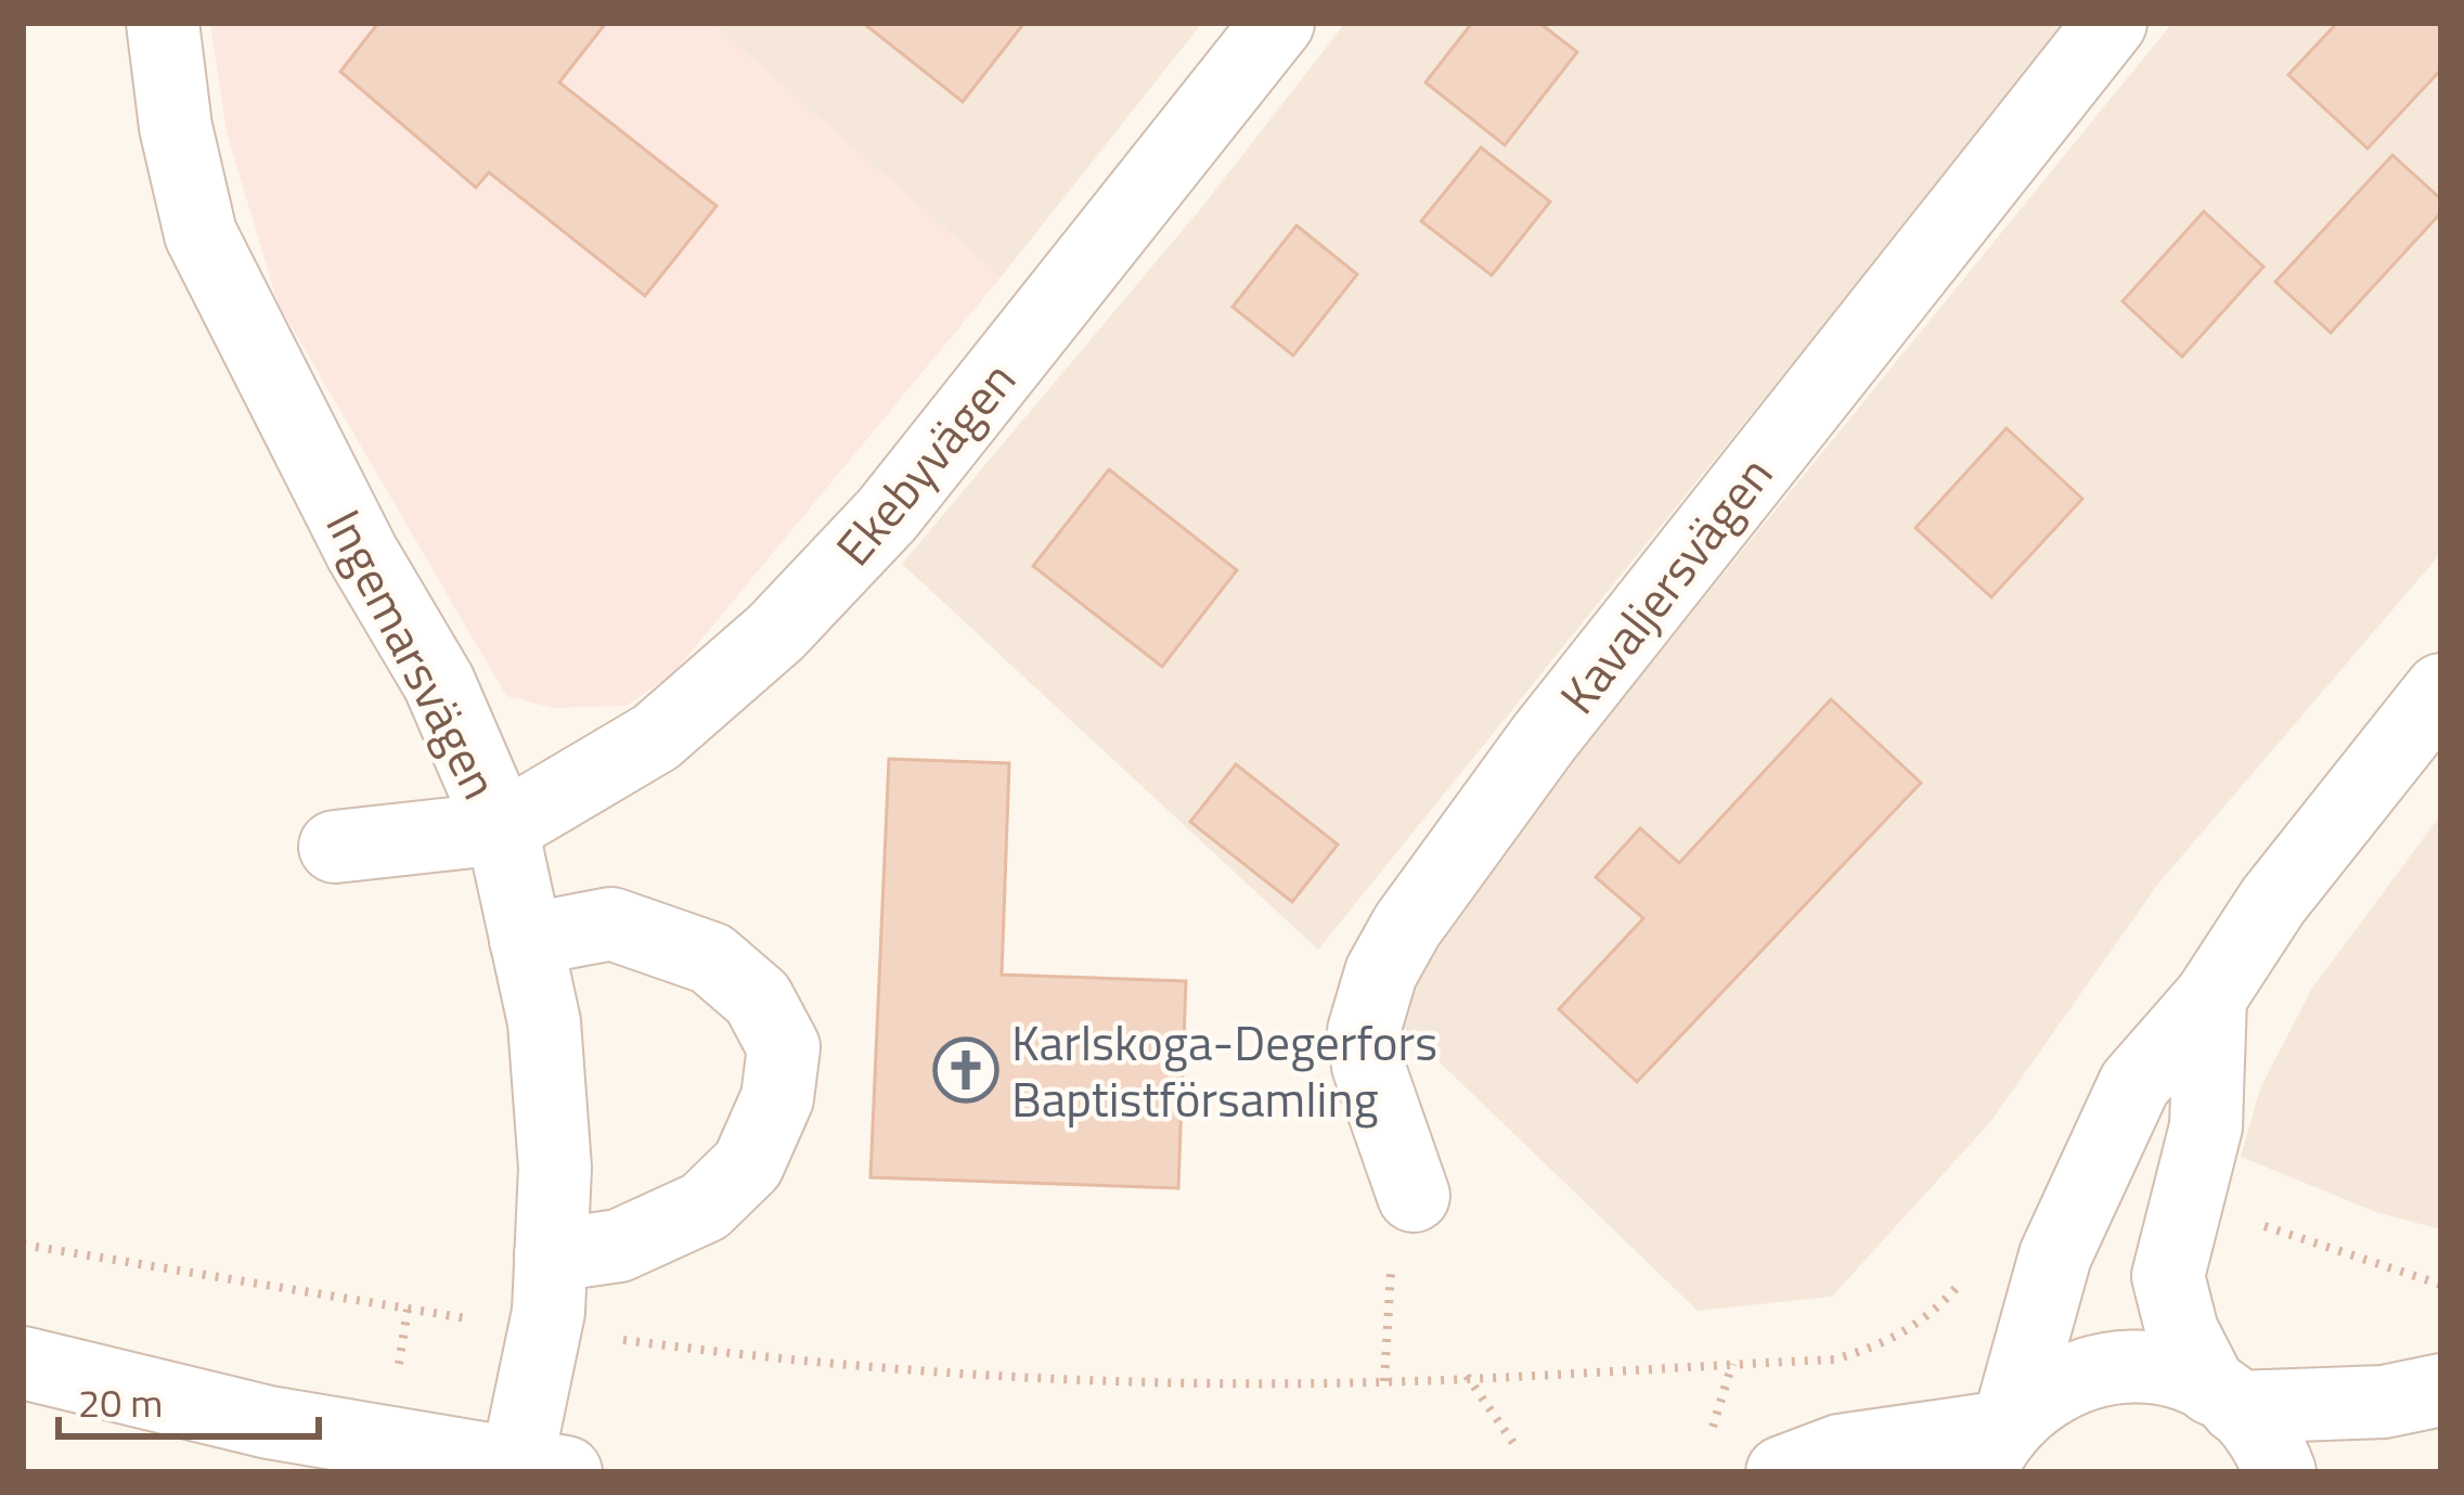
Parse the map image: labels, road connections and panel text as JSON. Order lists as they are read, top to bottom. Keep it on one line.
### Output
{"streets":{"street":["Ekebyvägen","Kavaljersvägen","Ingemarsvägen"]},"crossings":[["Ekebyvägen","Ingemarsvägen"]],"places":{"church":["Karlskoga-Degerfors Baptistförsamling"]},"scale_bar":"20 m"}
